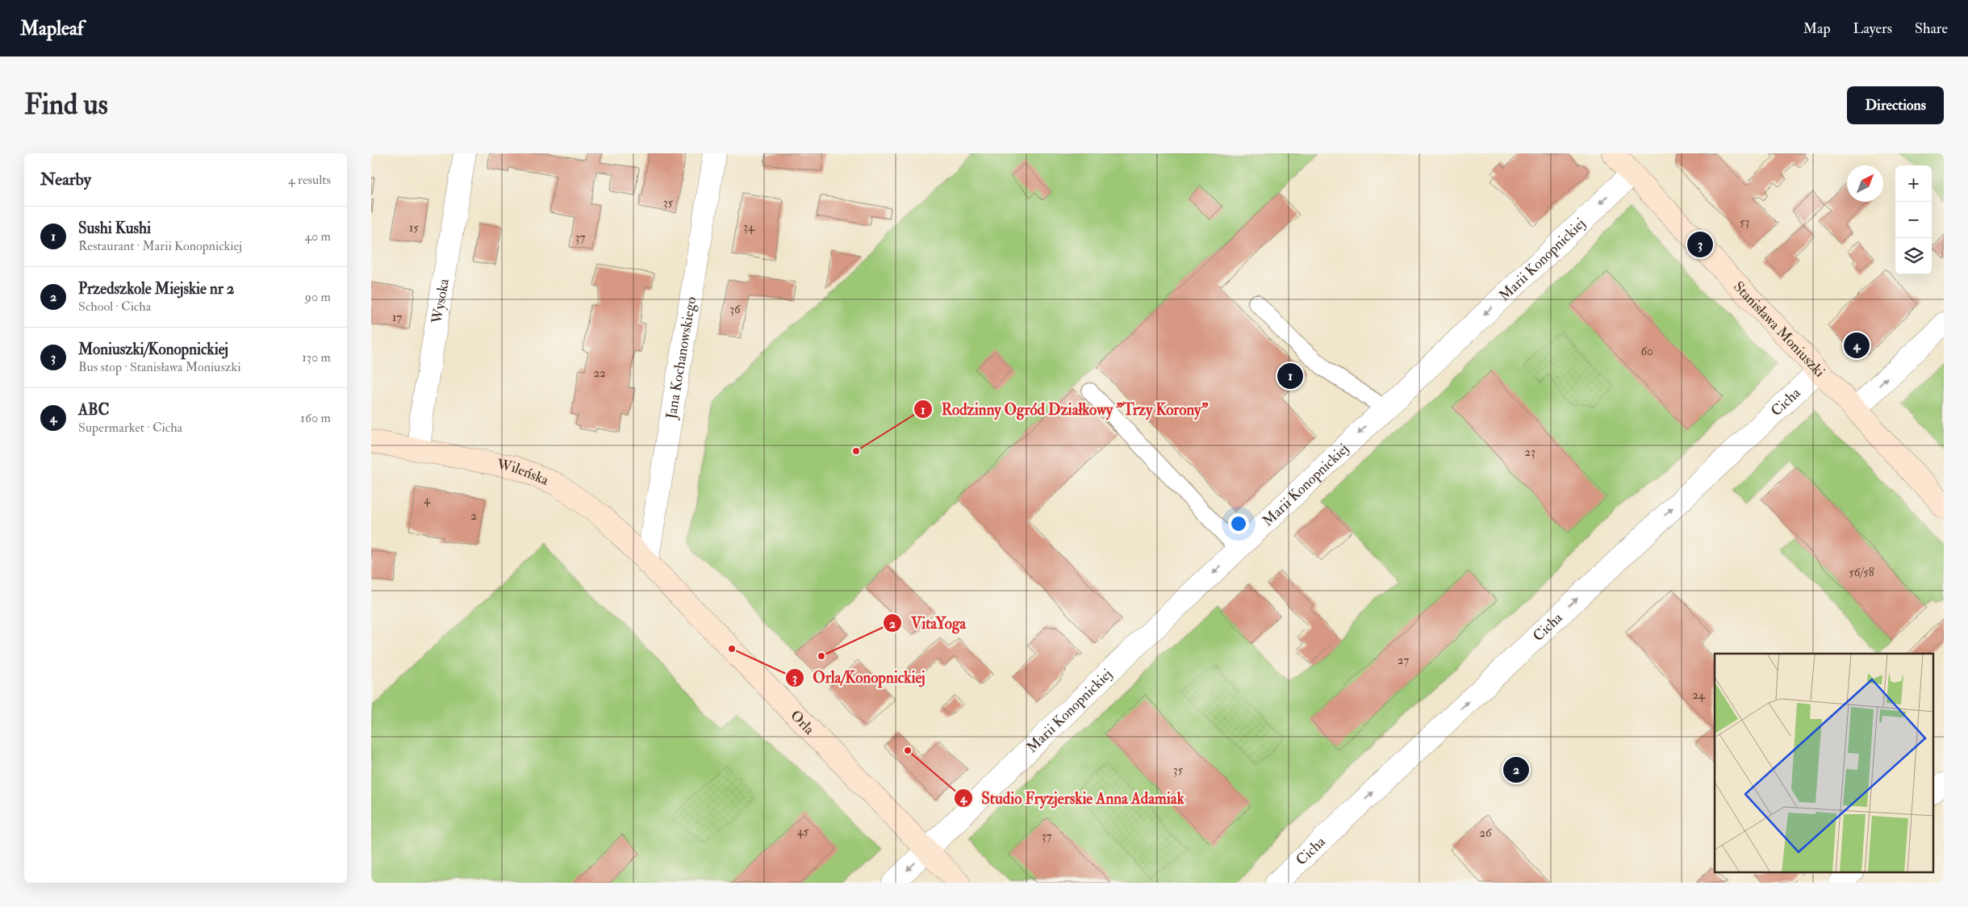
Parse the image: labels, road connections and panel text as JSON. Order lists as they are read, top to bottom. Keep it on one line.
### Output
{"streets":{"street":["Marii Konopnickiej","Wysoka","Stanisława Moniuszki","Jana Kochanowskiego","Cicha","Wileńska","Orla"]},"crossings":[["Marii Konopnickiej","Stanisława Moniuszki"],["Marii Konopnickiej","Orla"],["Wysoka","Wileńska"],["Stanisława Moniuszki","Cicha"],["Jana Kochanowskiego","Wileńska"],["Jana Kochanowskiego","Orla"],["Wileńska","Orla"]],"one_way":["Marii Konopnickiej","Cicha"],"places":["Rodzinny Ogród Działkowy \"Trzy Korony\"","Orla/Konopnickiej","VitaYoga","Studio Fryzjerskie Anna Adamiak"],"house_numbers":["35","53","34","15","37","36","17","60","22","23","4","2","56/58","27","24","35","45","26","37"],"north":"top right","page":{"header":"Mapleaf","nav":["Map","Layers","Share"],"buttons":"Directions","title":"Find us","heading":["Nearby","4 results"],"map_buttons":["+","−"],"list":[{"mark":"1","name":"Sushi Kushi","note":"Restaurant · Marii Konopnickiej","value":"40 m"},{"mark":"2","name":"Przedszkole Miejskie nr 2","note":"School · Cicha","value":"90 m"},{"mark":"3","name":"Moniuszki/Konopnickiej","note":"Bus stop · Stanisława Moniuszki","value":"130 m"},{"mark":"4","name":"ABC","note":"Supermarket · Cicha","value":"160 m"}],"pins":["3","4","1","2"]}}
